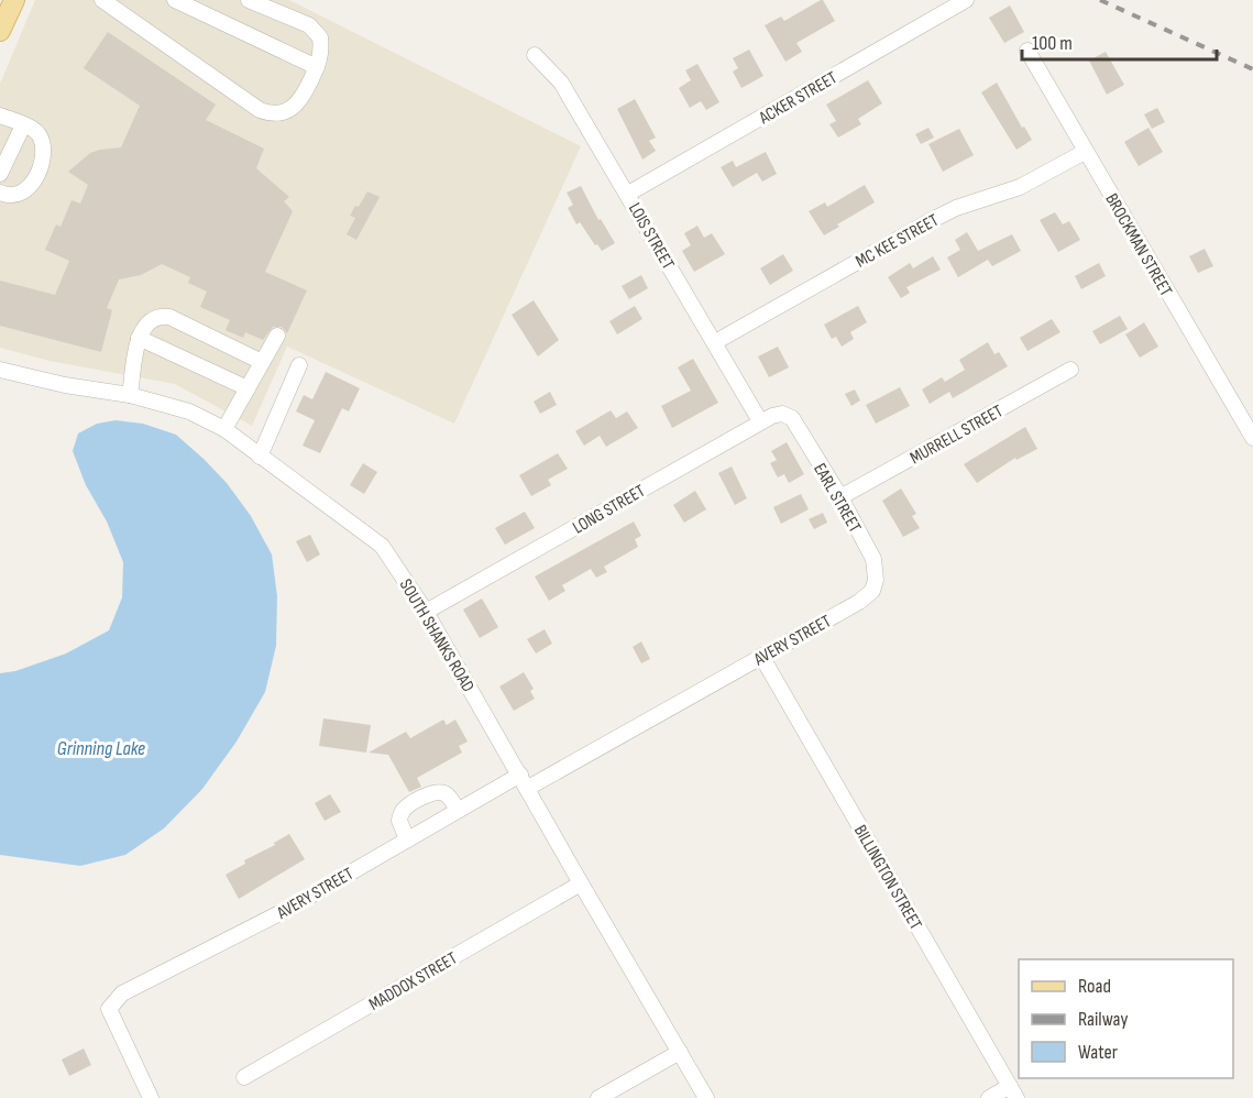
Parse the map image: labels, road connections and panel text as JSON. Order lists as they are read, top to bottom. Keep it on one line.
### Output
{"streets":{"street":["ACKER STREET","LOIS STREET","MC KEE STREET","BROCKMAN STREET","MURRELL STREET","EARL STREET","LONG STREET","SOUTH SHANKS ROAD","AVERY STREET","BILLINGTON STREET","MADDOX STREET"]},"crossings":[["ACKER STREET","LOIS STREET"],["LOIS STREET","MC KEE STREET"],["LOIS STREET","LONG STREET"],["MC KEE STREET","BROCKMAN STREET"],["MURRELL STREET","EARL STREET"],["EARL STREET","LONG STREET"],["EARL STREET","AVERY STREET"],["LONG STREET","SOUTH SHANKS ROAD"],["SOUTH SHANKS ROAD","AVERY STREET"],["SOUTH SHANKS ROAD","MADDOX STREET"],["AVERY STREET","BILLINGTON STREET"]],"water":["Grinning Lake"],"legend":["Road","Railway","Water"],"scale_bar":"100 m"}
